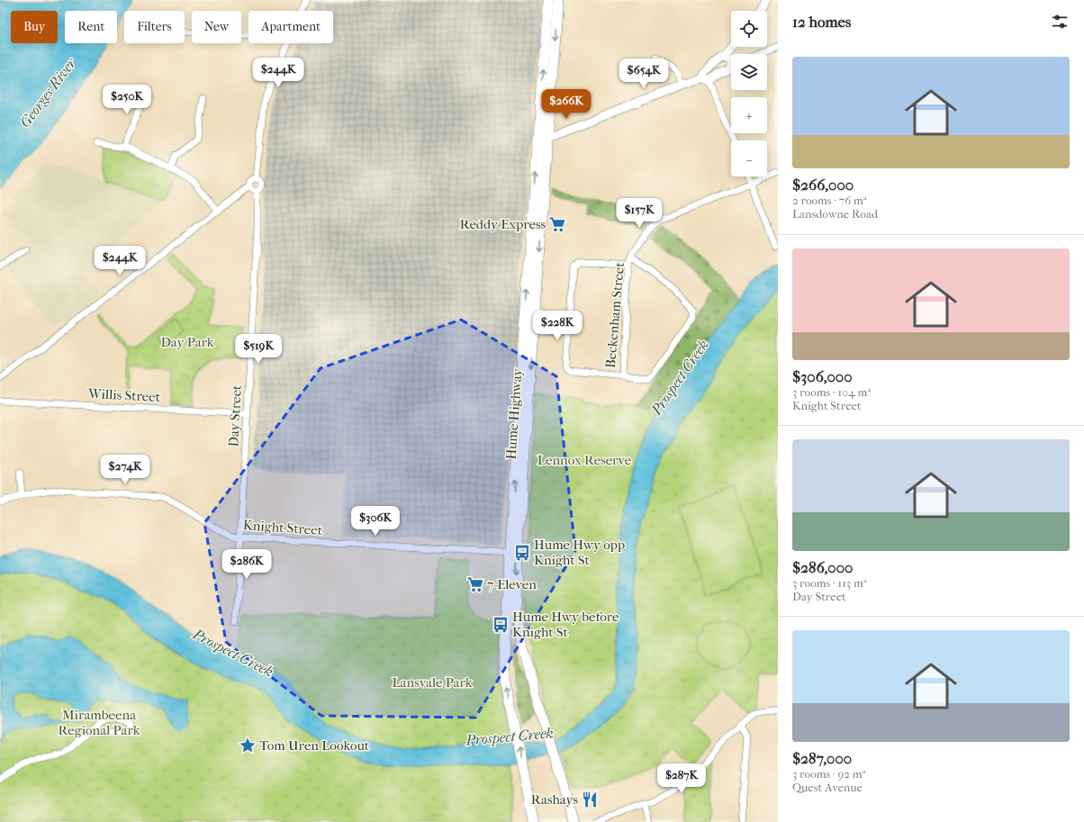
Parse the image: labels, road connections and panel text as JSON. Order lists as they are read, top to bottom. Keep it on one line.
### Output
{"streets":{"highway":["Hume Highway"],"street":["Beckenham Street","Willis Street","Day Street","Knight Street"]},"crossings":[["Willis Street","Day Street"],["Hume Highway","Knight Street"],["Day Street","Knight Street"]],"water":["Georges River","Prospect Creek"],"parks":["Day Park","Lennox Reserve","Lansvale Park","Mirambeena Regional Park"],"places":{"supermarket":["Reddy Express","7-Eleven"],"bus stop":["Hume Hwy opp Knight St","Hume Hwy before Knight St"],"place":["Tom Uren Lookout"],"restaurant":["Rashays"]},"page":{"heading":"12 homes","map_buttons":["+","−"],"chip":["Buy","Rent","Filters","New","Apartment"],"list":[{"name":"$266,000","note":"2 rooms · 76 m² · Lansdowne Road"},{"name":"$306,000","note":"3 rooms · 104 m² · Knight Street"},{"name":"$286,000","note":"3 rooms · 113 m² · Day Street"},{"name":"$287,000","note":"3 rooms · 92 m² · Quest Avenue"}],"price":["$244K","$654K","$250K","$266K","$157K","$244K","$228K","$519K","$274K","$306K","$286K","$287K"]}}
